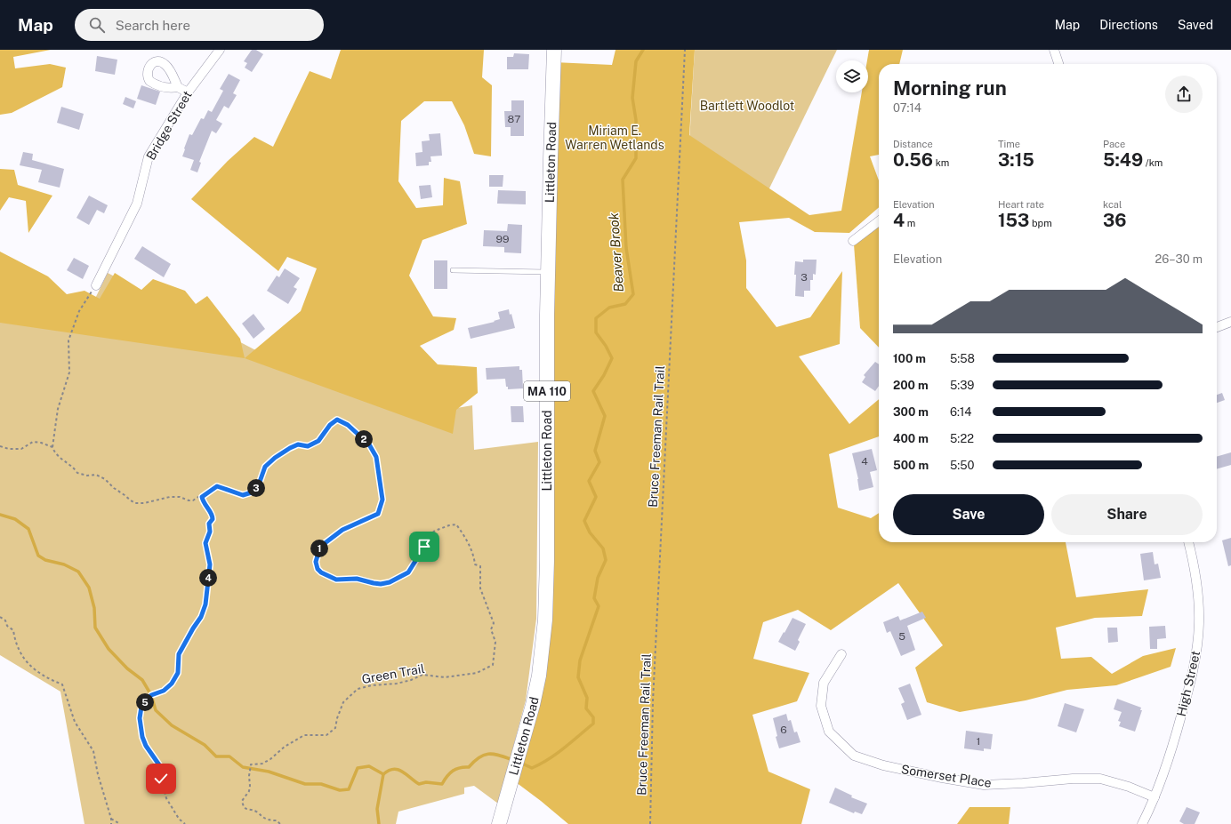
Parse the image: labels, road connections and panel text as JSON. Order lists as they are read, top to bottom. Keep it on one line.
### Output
{"streets":{"main road":["Littleton Road","MA 110"],"street":["Bridge Street","High Street","Somerset Place"],"path":["Bruce Freeman Rail Trail","Green Trail"]},"crossings":[["High Street","Somerset Place"]],"water":["Beaver Brook"],"parks":["Bartlett Woodlot","Miriam E. Warren Wetlands"],"house_numbers":["87","99","3","4","5","6","1"],"page":{"header":"Map","search":"Search here","nav":["Map","Directions","Saved"],"heading":["Morning run","07:14"],"stats":[["Distance","0.56 km"],["Time","3:15"],["Pace","5:49 /km"],["Elevation","4 m"],["Heart rate","153 bpm"],["kcal","36"]],"chart":["Elevation","26–30 m"],"list":[{"name":"100 m","note":"5:58"},{"name":"200 m","note":"5:39"},{"name":"300 m","note":"6:14"},{"name":"400 m","note":"5:22"},{"name":"500 m","note":"5:50"}],"pins":["2","3","1","4","5"],"buttons":["Save","Share"]}}
